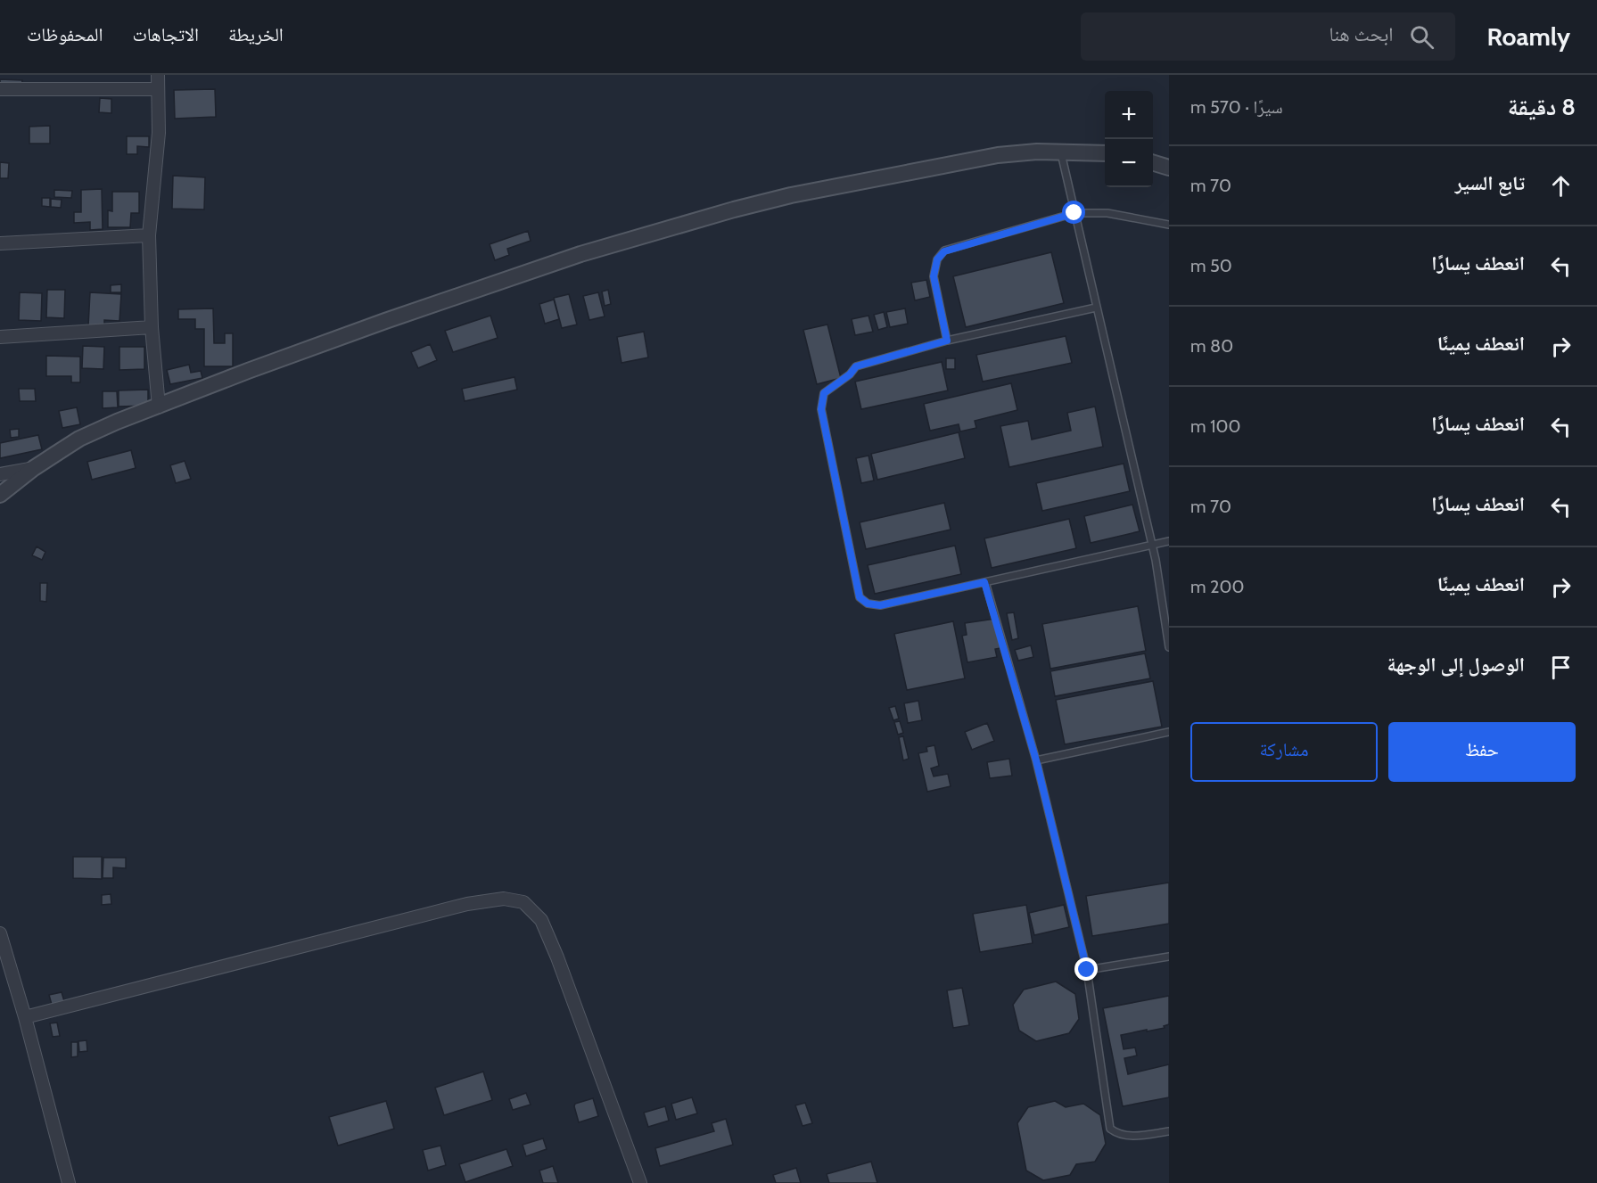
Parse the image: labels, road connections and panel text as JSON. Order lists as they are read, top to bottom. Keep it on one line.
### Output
{"page":{"header":"Roamly","search":"ابحث هنا","nav":["الخريطة","الاتجاهات","المحفوظات"],"heading":["8 دقيقة","سيرًا · 570 m"],"map_buttons":["+","−"],"list":[["تابع السير","70 m"],["انعطف يسارًا","50 m"],["انعطف يمينًا","80 m"],["انعطف يسارًا","100 m"],["انعطف يسارًا","70 m"],["انعطف يمينًا","200 m"],"الوصول إلى الوجهة"],"buttons":["حفظ","مشاركة"]}}
